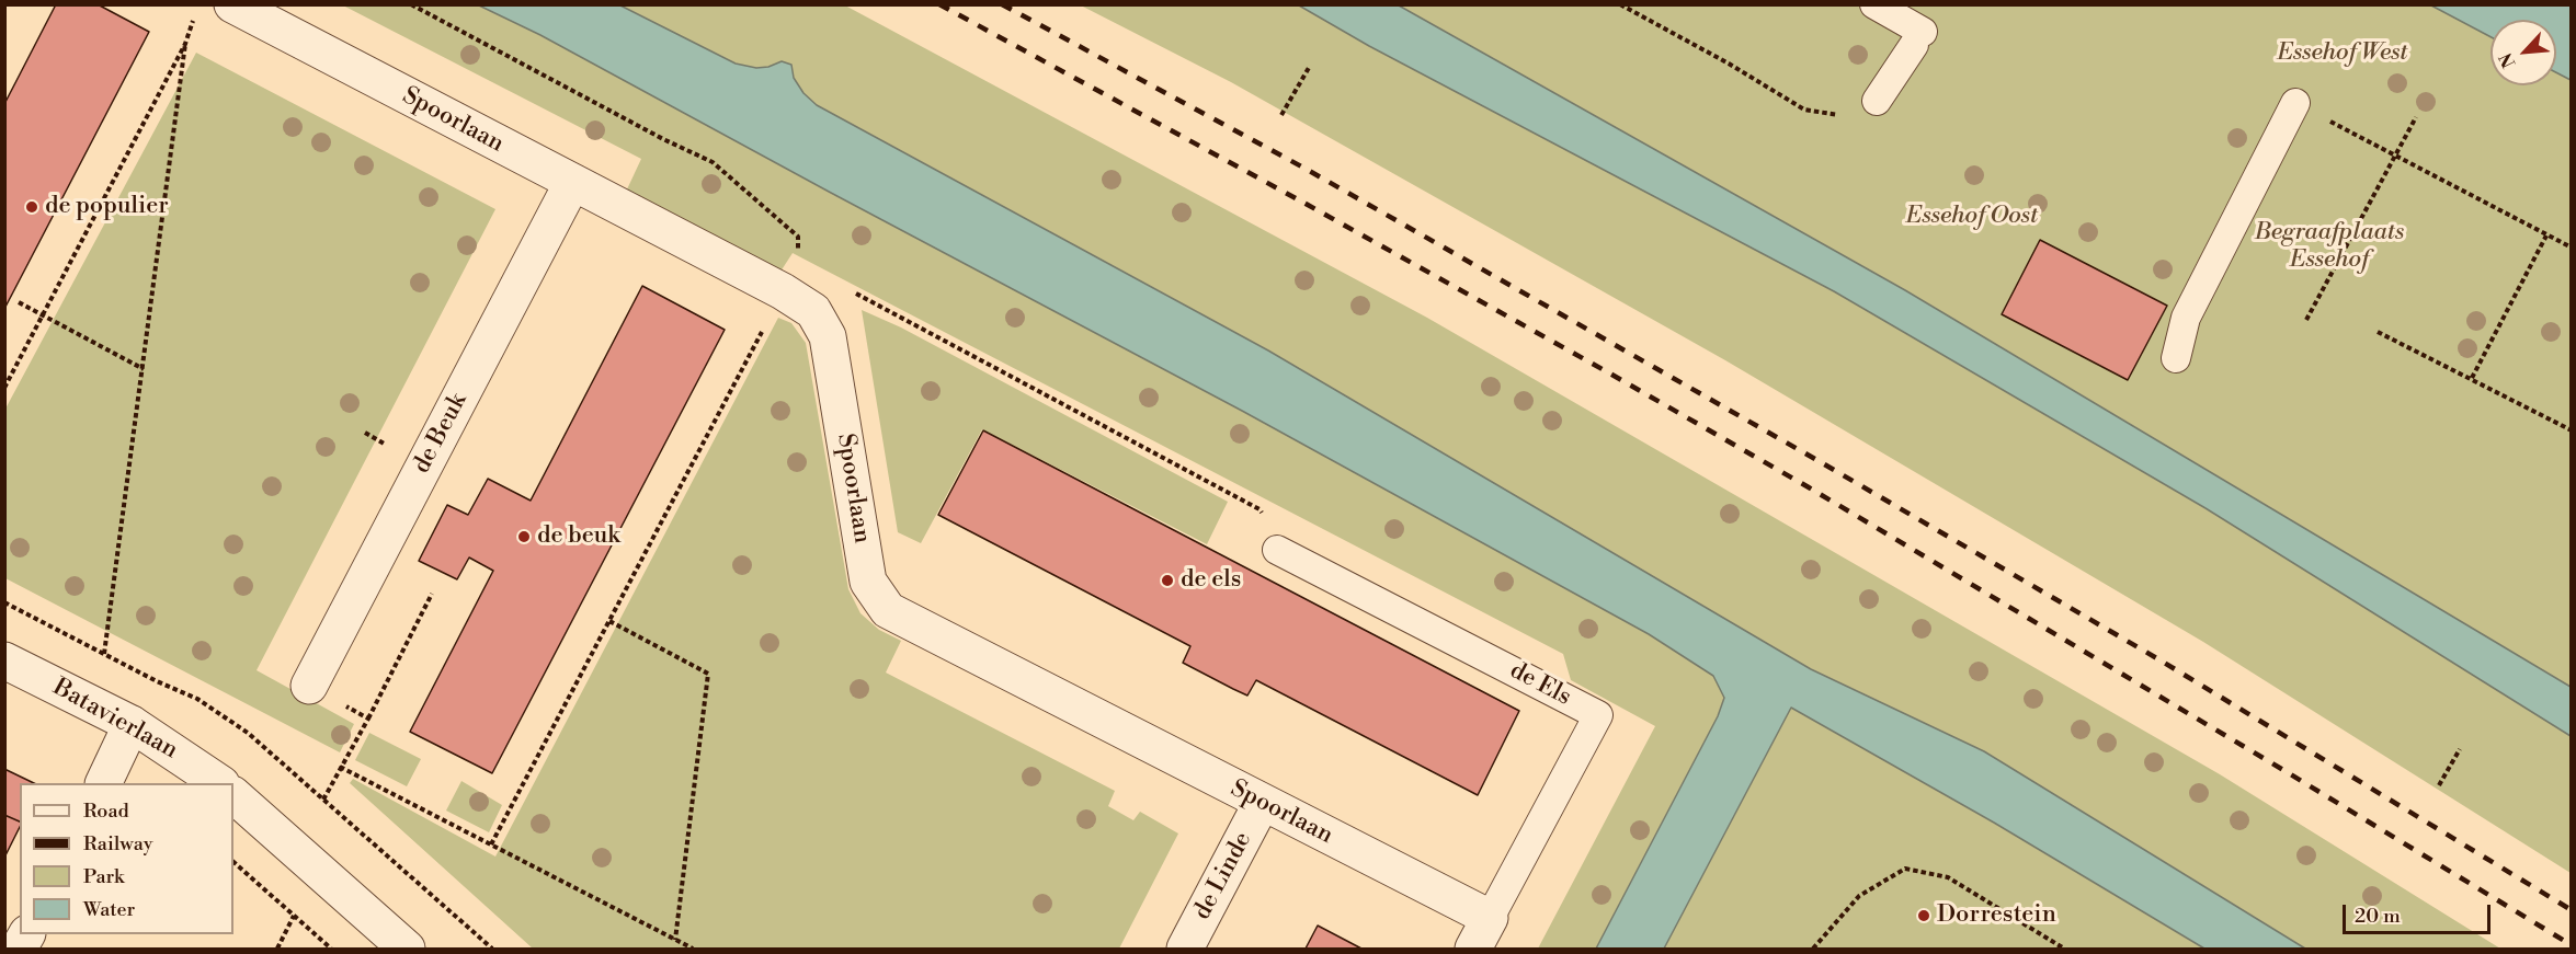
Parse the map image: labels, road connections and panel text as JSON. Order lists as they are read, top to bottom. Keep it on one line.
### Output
{"streets":{"street":["Spoorlaan","de Beuk","Batavierlaan","de Linde"],"lane":["de Els"]},"crossings":[["Spoorlaan","de Beuk"],["Spoorlaan","de Els"],["Spoorlaan","de Linde"]],"parks":["Essehof West","Essehof Oost","Begraafplaats Essehof"],"places":["de populier","de beuk","de els","Dorrestein"],"legend":["Road","Railway","Park","Water"],"scale_bar":"20 m","north":"bottom left"}
